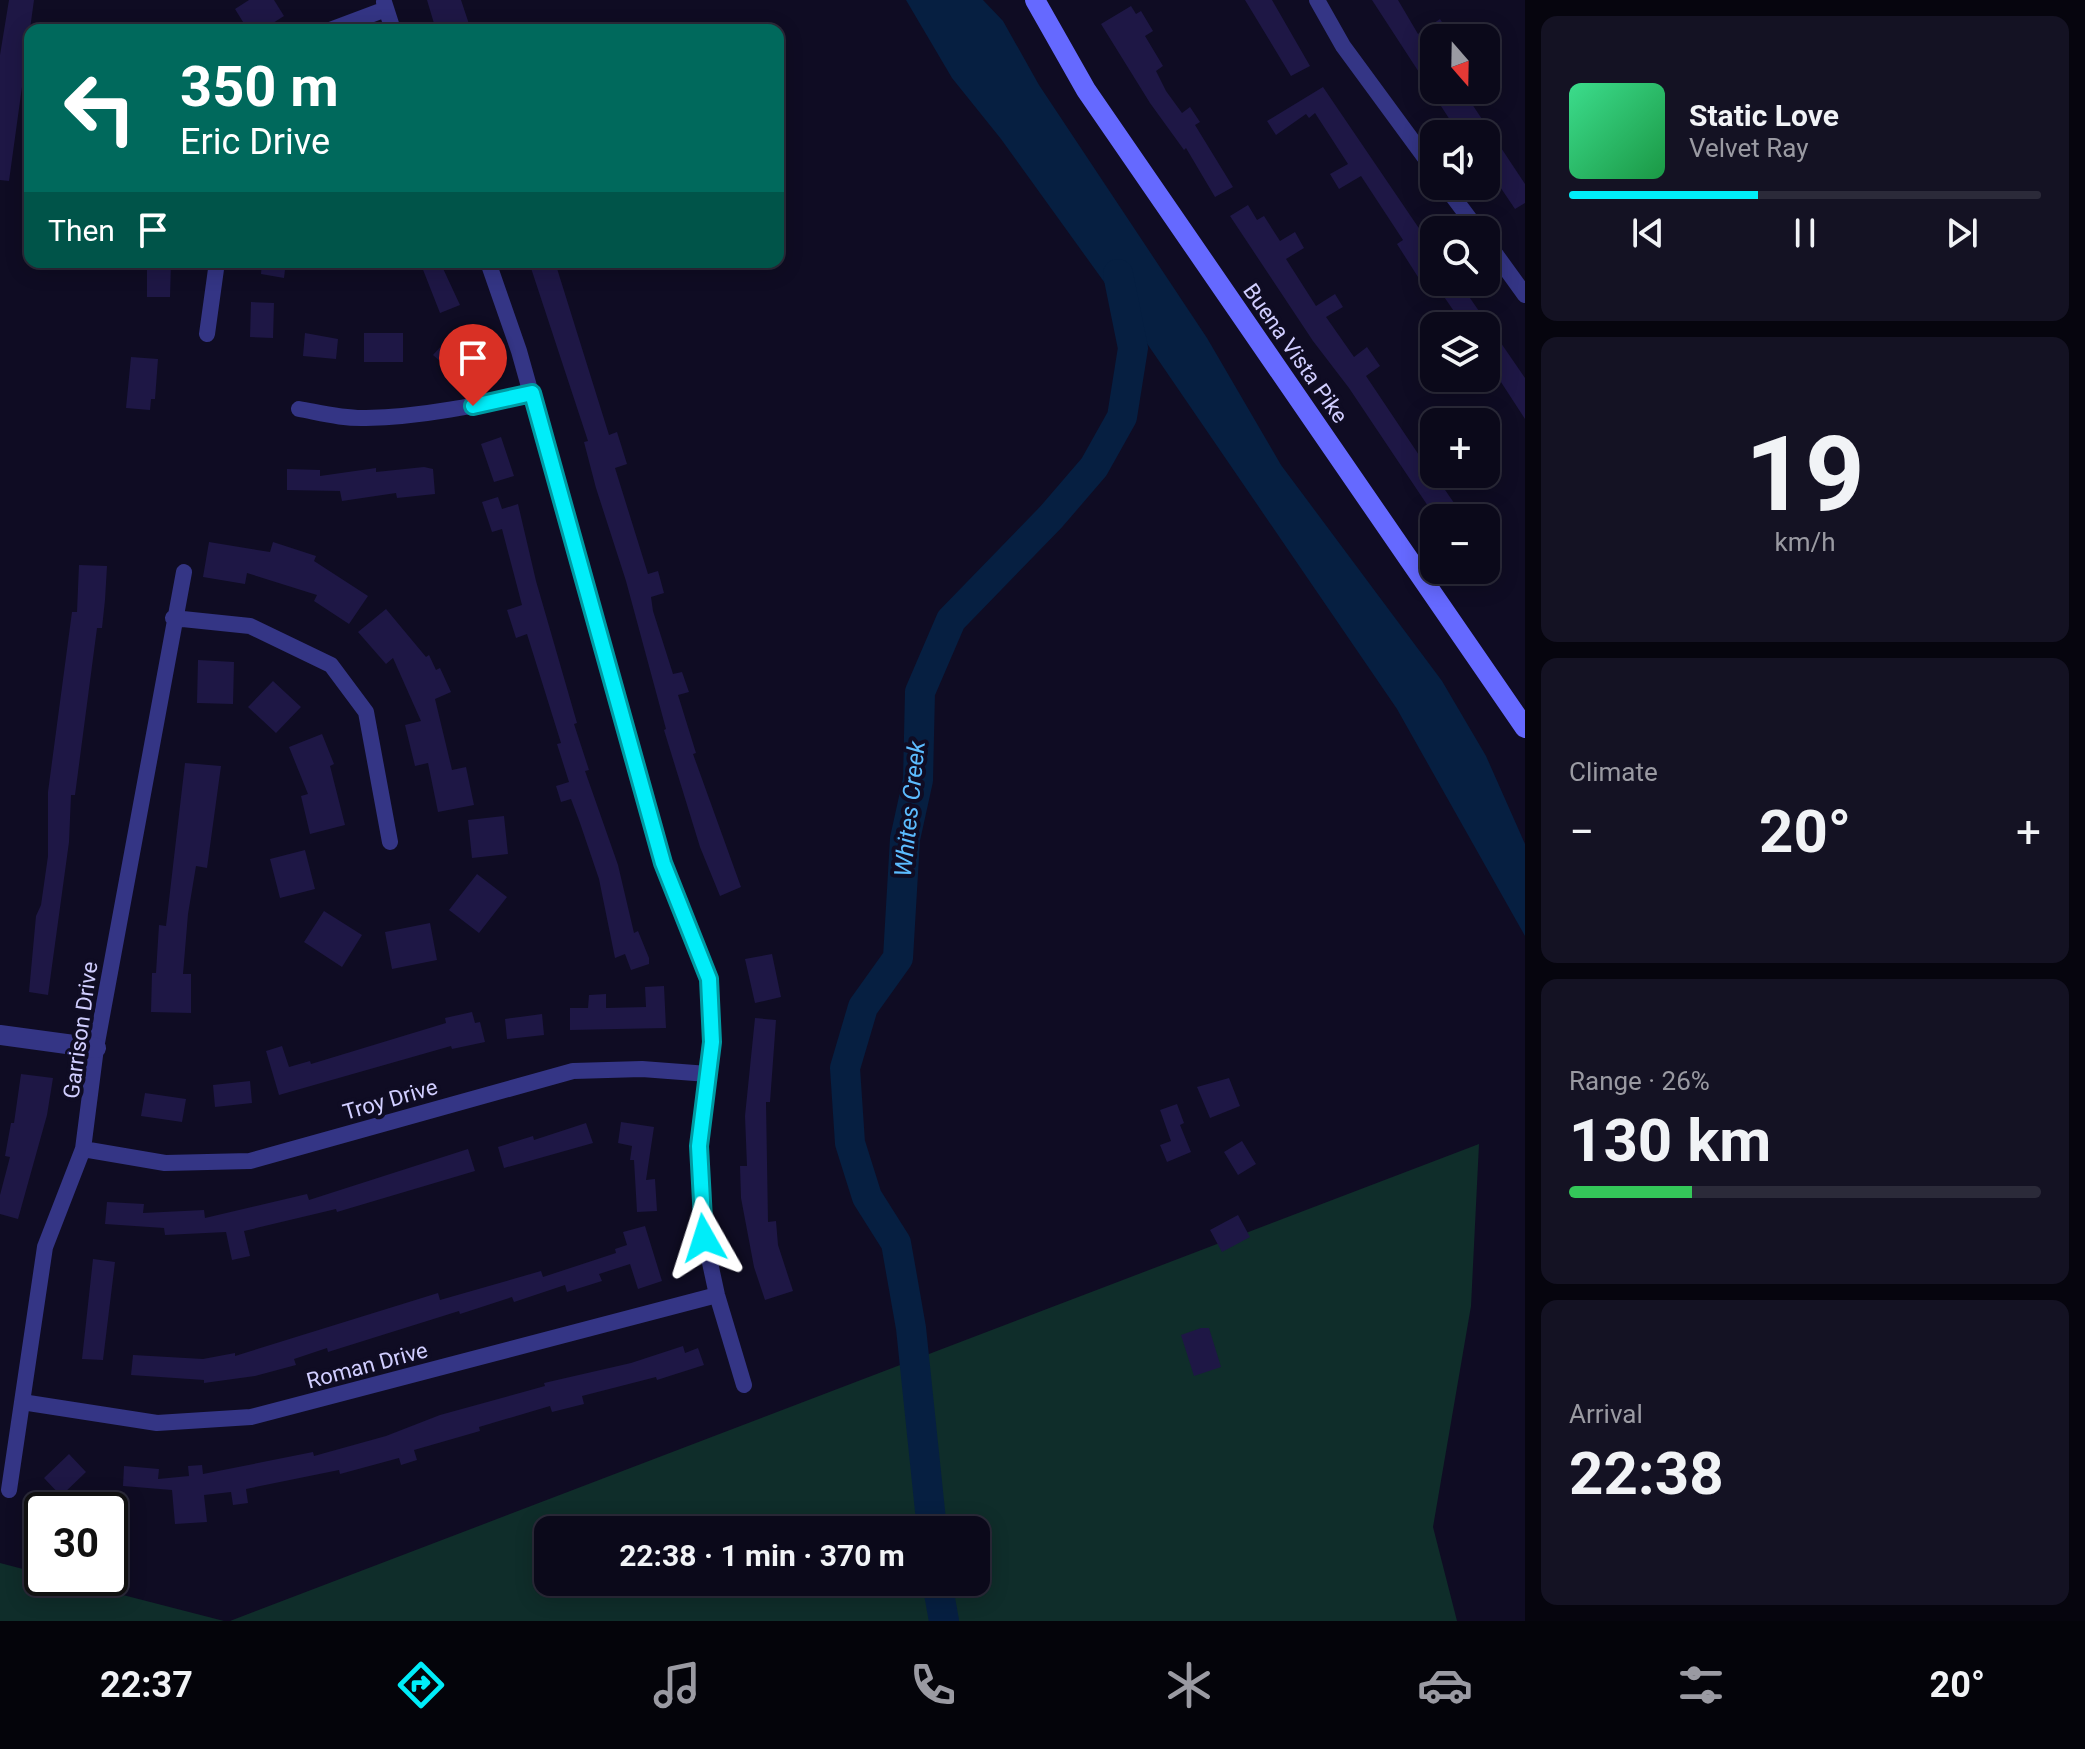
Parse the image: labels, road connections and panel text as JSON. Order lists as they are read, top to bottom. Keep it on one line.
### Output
{"streets":{"main road":["Buena Vista Pike"],"street":["Garrison Drive","Troy Drive","Roman Drive"]},"crossings":[["Garrison Drive","Troy Drive"],["Garrison Drive","Roman Drive"]],"water":["Whites Creek"],"north":"bottom","page":{"map_buttons":["+","−"],"turn":["350 m","Eric Drive"],"song":["Static Love","Velvet Ray"],"then":"Then","tile":[["19","km/h"],"Climate",["Range · 26%","130 km"],["Arrival","22:38"]],"heat":["−","20°","+"],"limit":"30","trip":"22:38 · 1 min · 370 m","tabs":["22:37","20°"]}}
